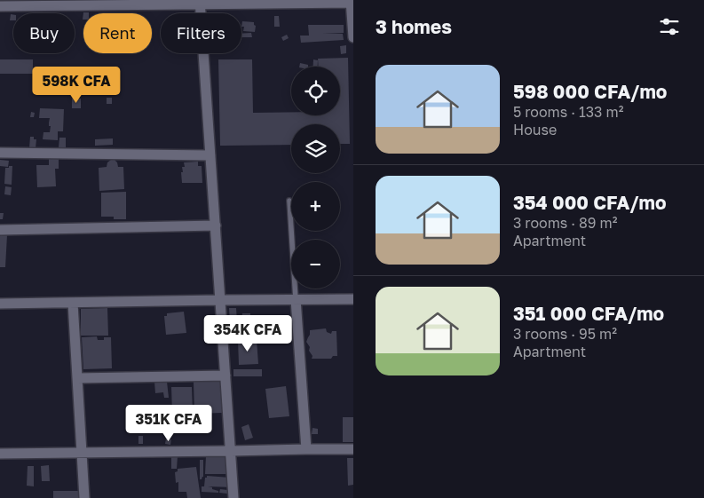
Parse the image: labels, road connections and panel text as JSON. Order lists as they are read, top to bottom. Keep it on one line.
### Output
{"page":{"heading":"3 homes","chip":["Buy","Rent","Filters"],"list":[{"name":"598 000 CFA/mo","note":"5 rooms · 133 m² · House"},{"name":"354 000 CFA/mo","note":"3 rooms · 89 m² · Apartment"},{"name":"351 000 CFA/mo","note":"3 rooms · 95 m² · Apartment"}],"map_buttons":["+","−"],"price":["598K CFA","354K CFA","351K CFA"]}}
